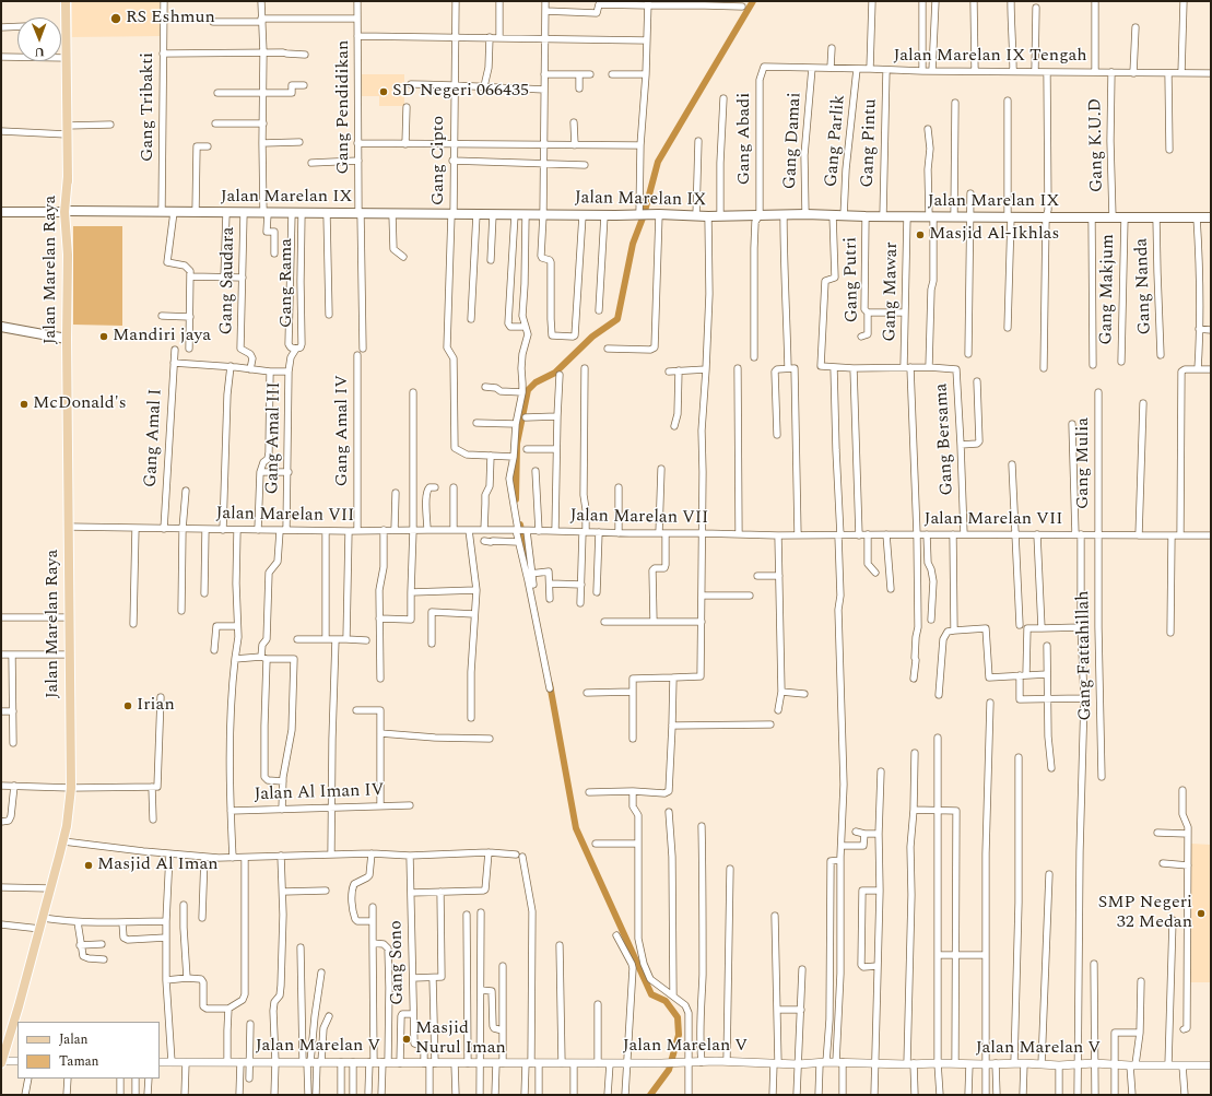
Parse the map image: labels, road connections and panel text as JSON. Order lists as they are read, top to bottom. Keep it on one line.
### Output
{"streets":{"main road":["Jalan Marelan IX","Jalan Marelan Raya"],"street":["Jalan Marelan IX Tengah","Gang Tribakti","Gang Pendidikan","Gang Abadi","Gang Damai","Gang Parlik","Gang Pintu","Gang K.U.D","Gang Cipto","Gang Putri","Gang Saudara","Gang Rama","Gang Nanda","Gang Makjum","Gang Mawar","Gang Amal IV","Gang Amal I","Gang Amal III","Gang Bersama","Gang Mulia","Jalan Marelan VII","Gang Fattahillah","Jalan Al Iman IV","Gang Sono","Jalan Marelan V"]},"crossings":[["Jalan Marelan IX Tengah","Gang Abadi"],["Jalan Marelan IX Tengah","Gang Damai"],["Jalan Marelan IX Tengah","Gang Parlik"],["Jalan Marelan IX Tengah","Gang Pintu"],["Jalan Marelan IX Tengah","Gang K.U.D"],["Gang Tribakti","Jalan Marelan IX"],["Gang Pendidikan","Jalan Marelan IX"],["Gang Abadi","Jalan Marelan IX"],["Gang Damai","Jalan Marelan IX"],["Gang Parlik","Jalan Marelan IX"],["Gang Pintu","Jalan Marelan IX"],["Gang K.U.D","Jalan Marelan IX"],["Gang Cipto","Jalan Marelan IX"],["Jalan Marelan IX","Jalan Marelan Raya"],["Jalan Marelan IX","Gang Putri"],["Jalan Marelan IX","Gang Saudara"],["Jalan Marelan IX","Gang Rama"],["Jalan Marelan IX","Gang Nanda"],["Jalan Marelan IX","Gang Makjum"],["Jalan Marelan IX","Gang Mawar"],["Jalan Marelan Raya","Jalan Marelan VII"],["Gang Rama","Gang Amal III"],["Gang Mawar","Gang Bersama"],["Gang Amal IV","Jalan Marelan VII"],["Gang Amal I","Jalan Marelan VII"],["Gang Amal III","Jalan Marelan VII"],["Gang Bersama","Jalan Marelan VII"],["Gang Mulia","Jalan Marelan VII"],["Gang Mulia","Gang Fattahillah"],["Jalan Marelan VII","Gang Fattahillah"],["Gang Sono","Jalan Marelan V"]],"places":["RS Eshmun","SD Negeri 066435","Masjid Al-Ikhlas","Mandiri jaya","McDonald's","Irian","Masjid Al Iman","SMP Negeri 32 Medan","Masjid Nurul Iman"],"legend":["Jalan","Taman"],"north":"bottom"}
